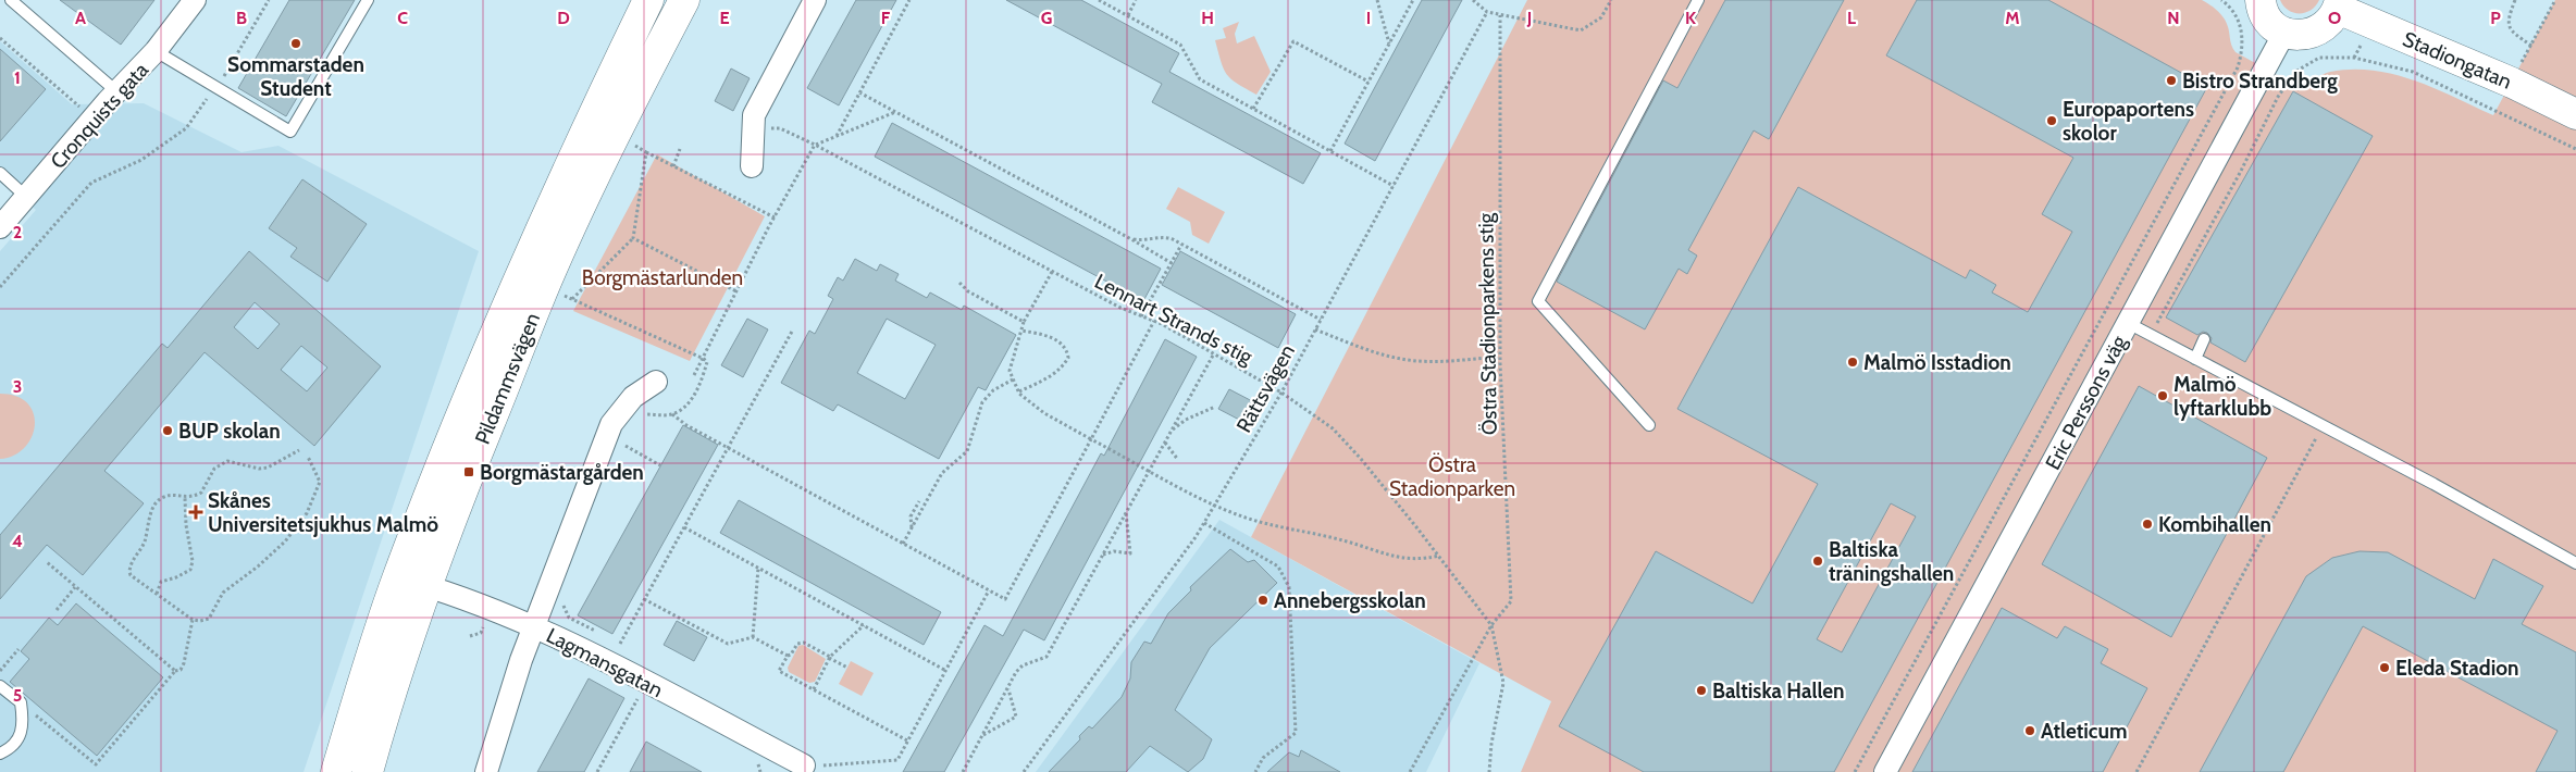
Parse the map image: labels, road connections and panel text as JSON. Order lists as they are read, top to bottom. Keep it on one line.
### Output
{"streets":{"main road":["Stadiongatan","Pildammsvägen"],"street":["Cronquists gata","Eric Perssons väg","Lagmansgatan"],"path":["Lennart Strands stig","Östra Stadionparkens stig","Rättsvägen"]},"crossings":[["Stadiongatan","Eric Perssons väg"],["Lennart Strands stig","Östra Stadionparkens stig"],["Lennart Strands stig","Rättsvägen"],["Pildammsvägen","Lagmansgatan"]],"parks":["Borgmästarlunden","Östra Stadionparken"],"places":{"other":["Sommarstaden Student","Bistro Strandberg","Europaportens skolor","Malmö Isstadion","Malmö lyftarklubb","BUP skolan","Kombihallen","Baltiska träningshallen","Annebergsskolan","Eleda Stadion","Baltiska Hallen","Atleticum"],"transit":["Borgmästargården"],"health":["Skånes Universitetsjukhus Malmö"]},"grid":{"columns":["A","B","C","D","E","F","G","H","I","J","K","L","M","N","O","P"],"rows":["1","2","3","4","5"]}}
